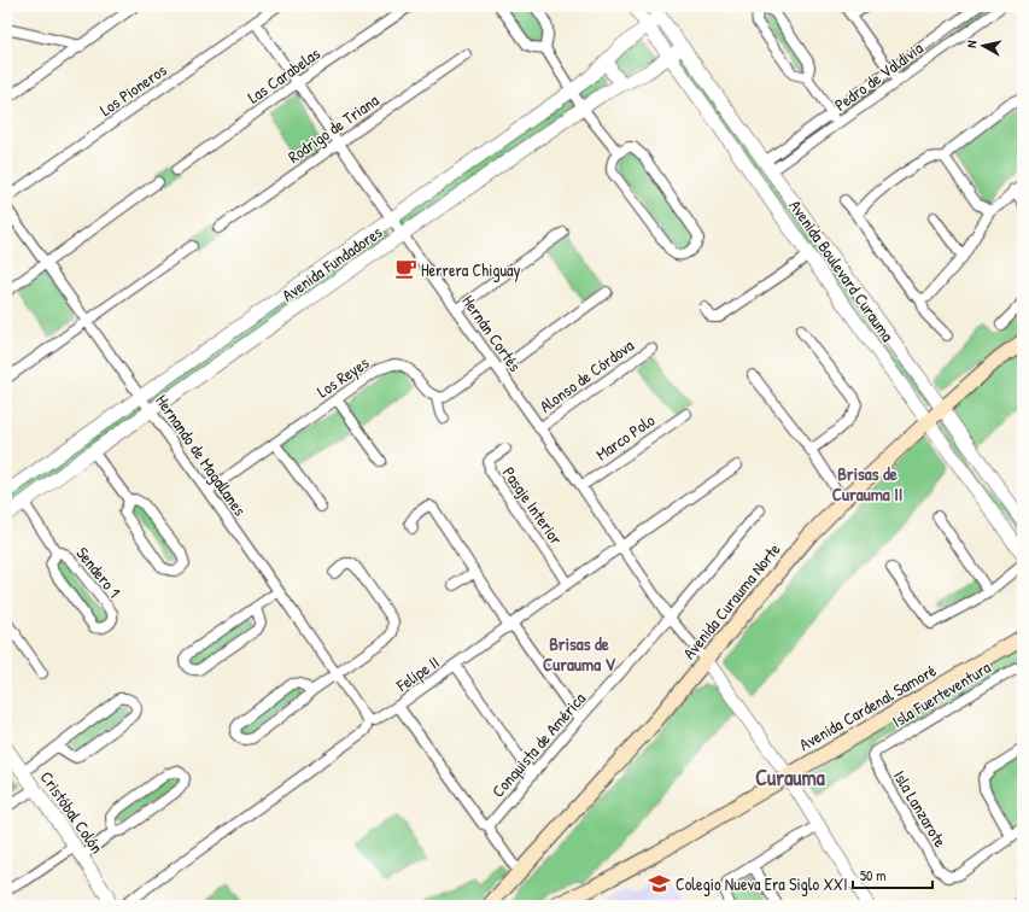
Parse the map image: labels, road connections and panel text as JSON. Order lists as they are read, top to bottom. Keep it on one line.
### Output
{"streets":{"main road":["Avenida Curauma Norte","Avenida Cardenal Samoré"],"street":["Las Carabelas","Pedro de Valdivia","Los Pioneros","Rodrigo de Triana","Avenida Fundadores","Avenida Boulevard Curauma","Hernán Cortés","Alonso de Córdova","Los Reyes","Marco Polo","Hernando de Magallanes","Pasaje Interior","Sendero 1","Felipe II","Isla Fuerteventura","Conquista de América","Isla Lanzarote","Cristóbal Colón"]},"crossings":[["Las Carabelas","Hernán Cortés"],["Pedro de Valdivia","Avenida Boulevard Curauma"],["Los Pioneros","Hernán Cortés"],["Rodrigo de Triana","Hernán Cortés"],["Avenida Fundadores","Avenida Boulevard Curauma"],["Avenida Fundadores","Hernán Cortés"],["Avenida Fundadores","Hernando de Magallanes"],["Avenida Fundadores","Sendero 1"],["Avenida Boulevard Curauma","Avenida Curauma Norte"],["Hernán Cortés","Alonso de Córdova"],["Hernán Cortés","Marco Polo"],["Hernán Cortés","Avenida Curauma Norte"],["Hernán Cortés","Felipe II"],["Hernán Cortés","Conquista de América"],["Los Reyes","Hernando de Magallanes"],["Hernando de Magallanes","Felipe II"],["Pasaje Interior","Felipe II"],["Felipe II","Cristóbal Colón"],["Isla Fuerteventura","Isla Lanzarote"]],"districts":["Brisas de Curauma II","Brisas de Curauma V","Curauma"],"places":{"cafe":["Herrera Chiguay"],"school or university":["Colegio Nueva Era Siglo XXI"]},"scale_bar":"50 m","north":"left"}
